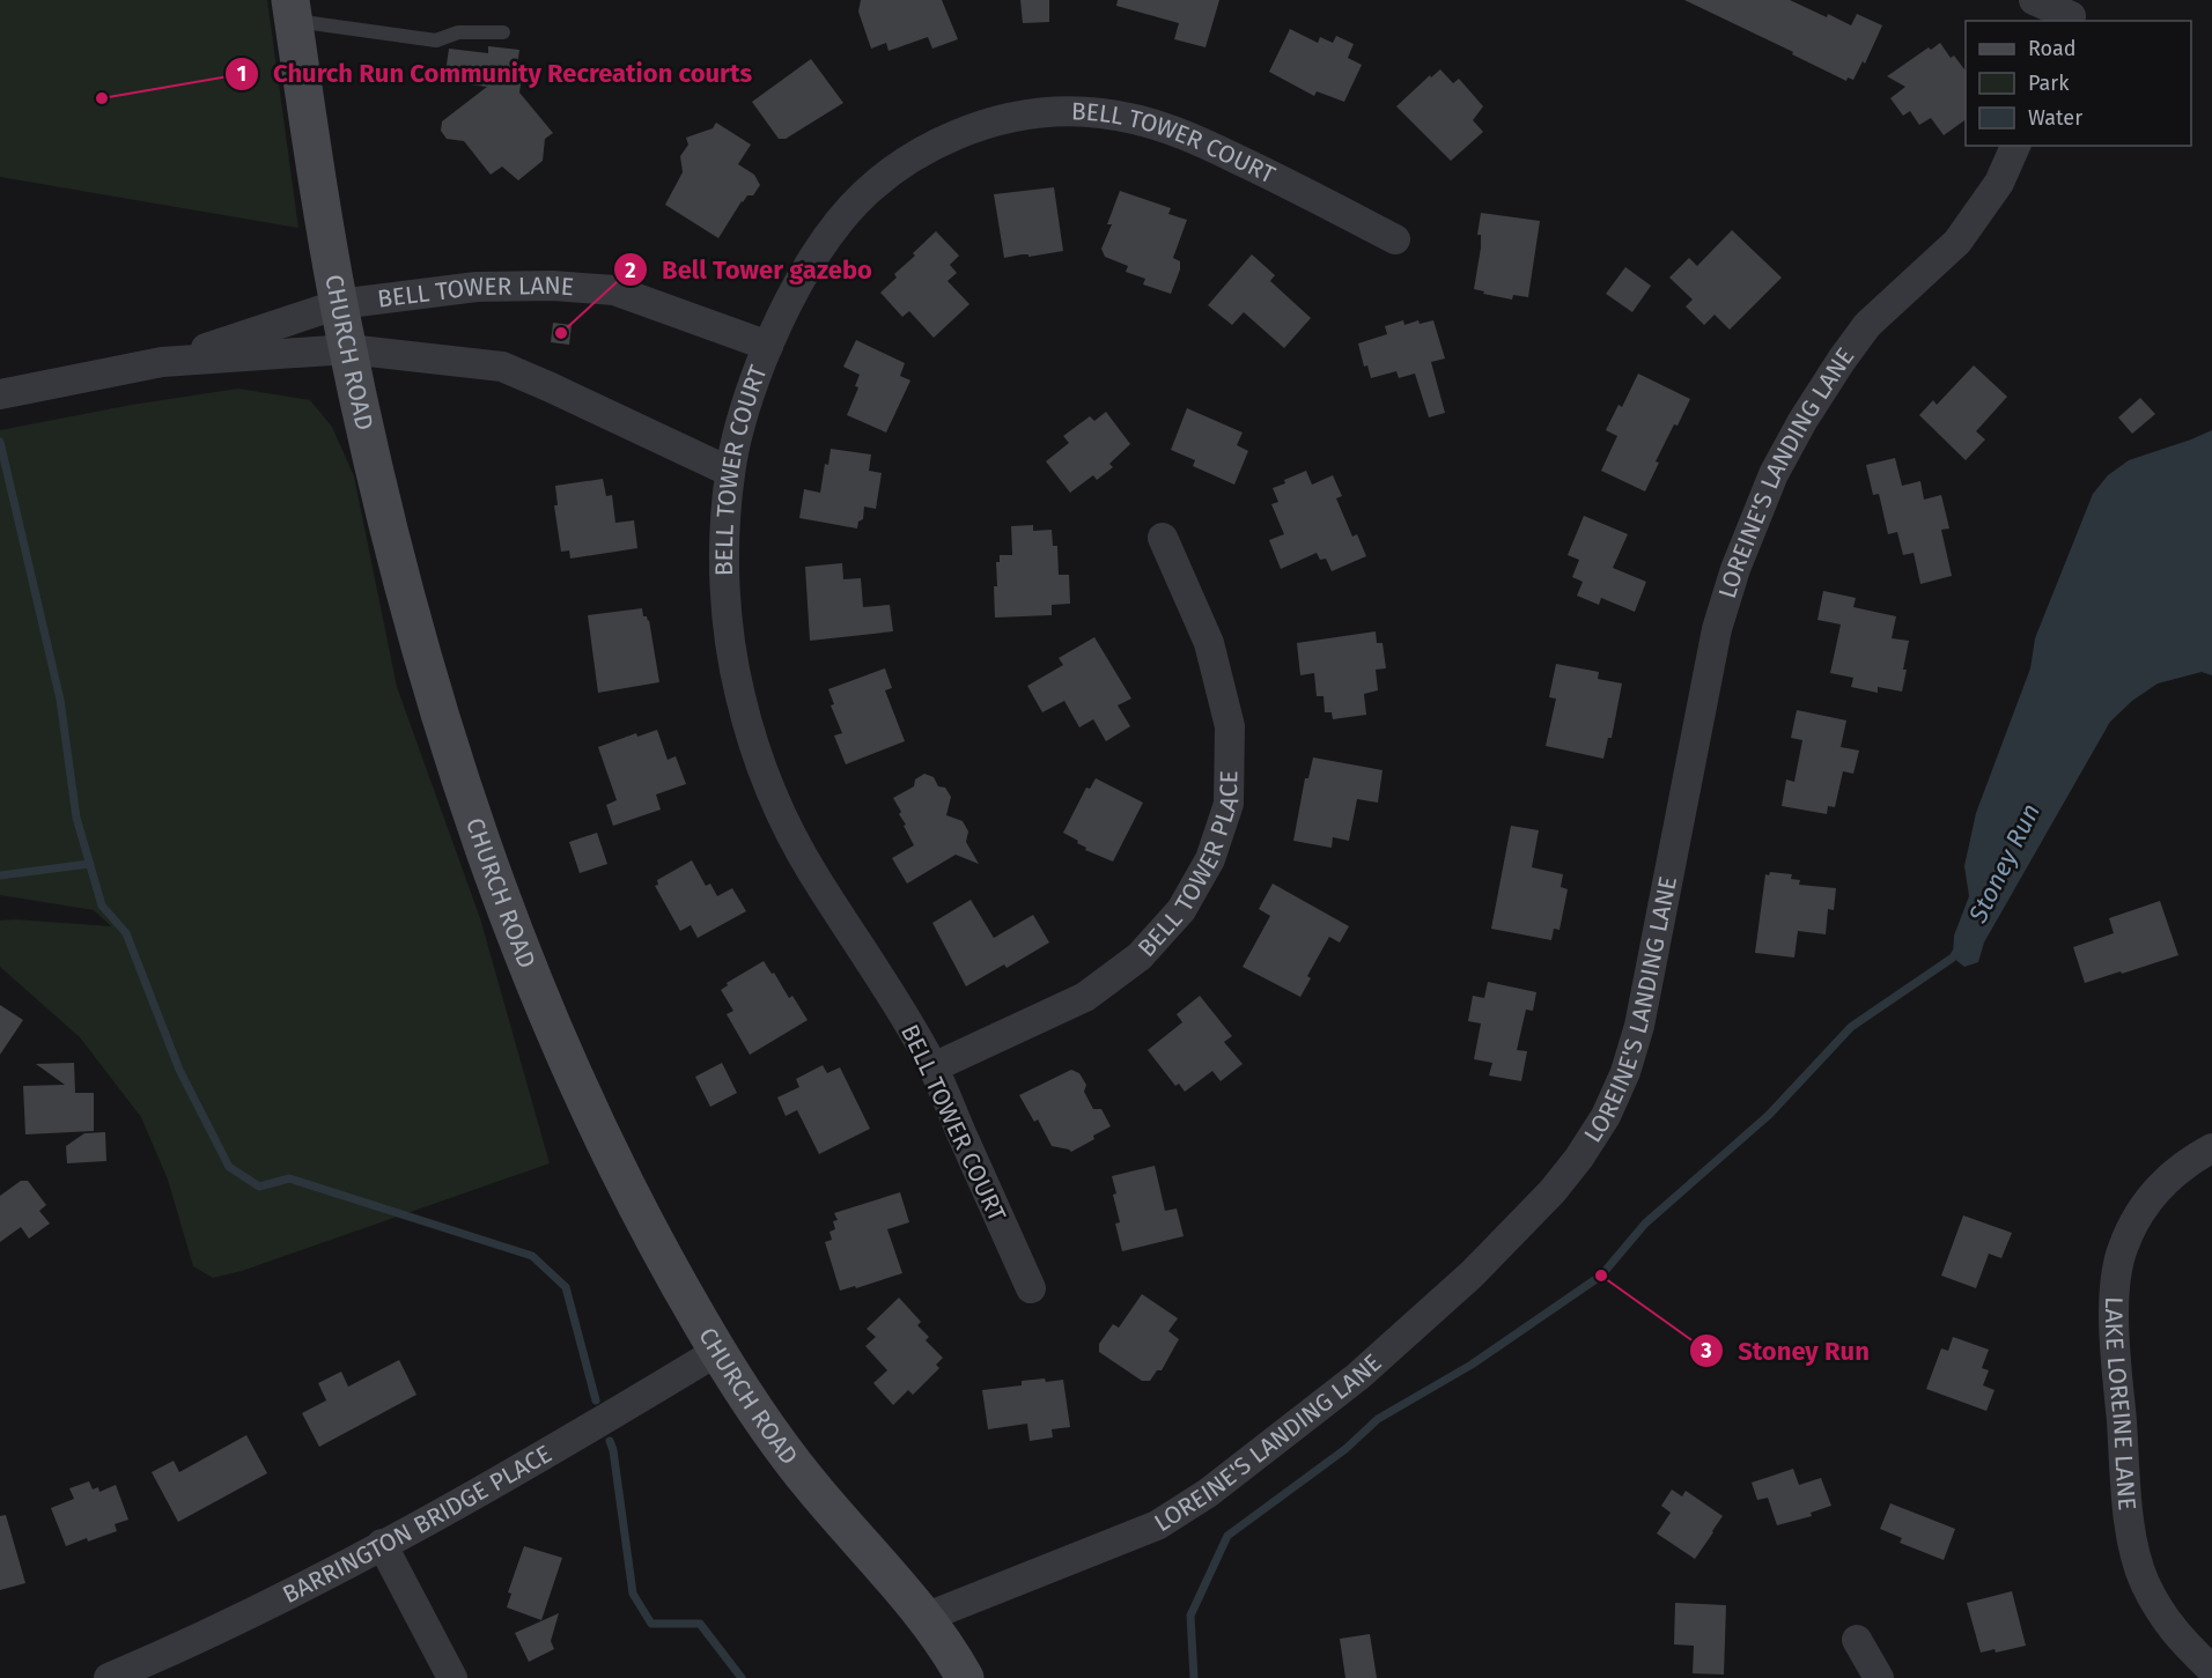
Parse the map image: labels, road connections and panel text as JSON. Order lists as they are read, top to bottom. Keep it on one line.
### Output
{"streets":{"main road":["CHURCH ROAD"],"street":["BELL TOWER COURT","BELL TOWER LANE","LOREINE'S LANDING LANE","BELL TOWER PLACE","LAKE LOREINE LANE","BARRINGTON BRIDGE PLACE"]},"crossings":[["BELL TOWER COURT","BELL TOWER LANE"],["BELL TOWER COURT","BELL TOWER PLACE"],["BELL TOWER LANE","CHURCH ROAD"],["CHURCH ROAD","LOREINE'S LANDING LANE"],["CHURCH ROAD","BARRINGTON BRIDGE PLACE"]],"water":["Stoney Run"],"places":["Church Run Community Recreation courts","Bell Tower gazebo","Stoney Run"],"legend":["Road","Park","Water"]}
